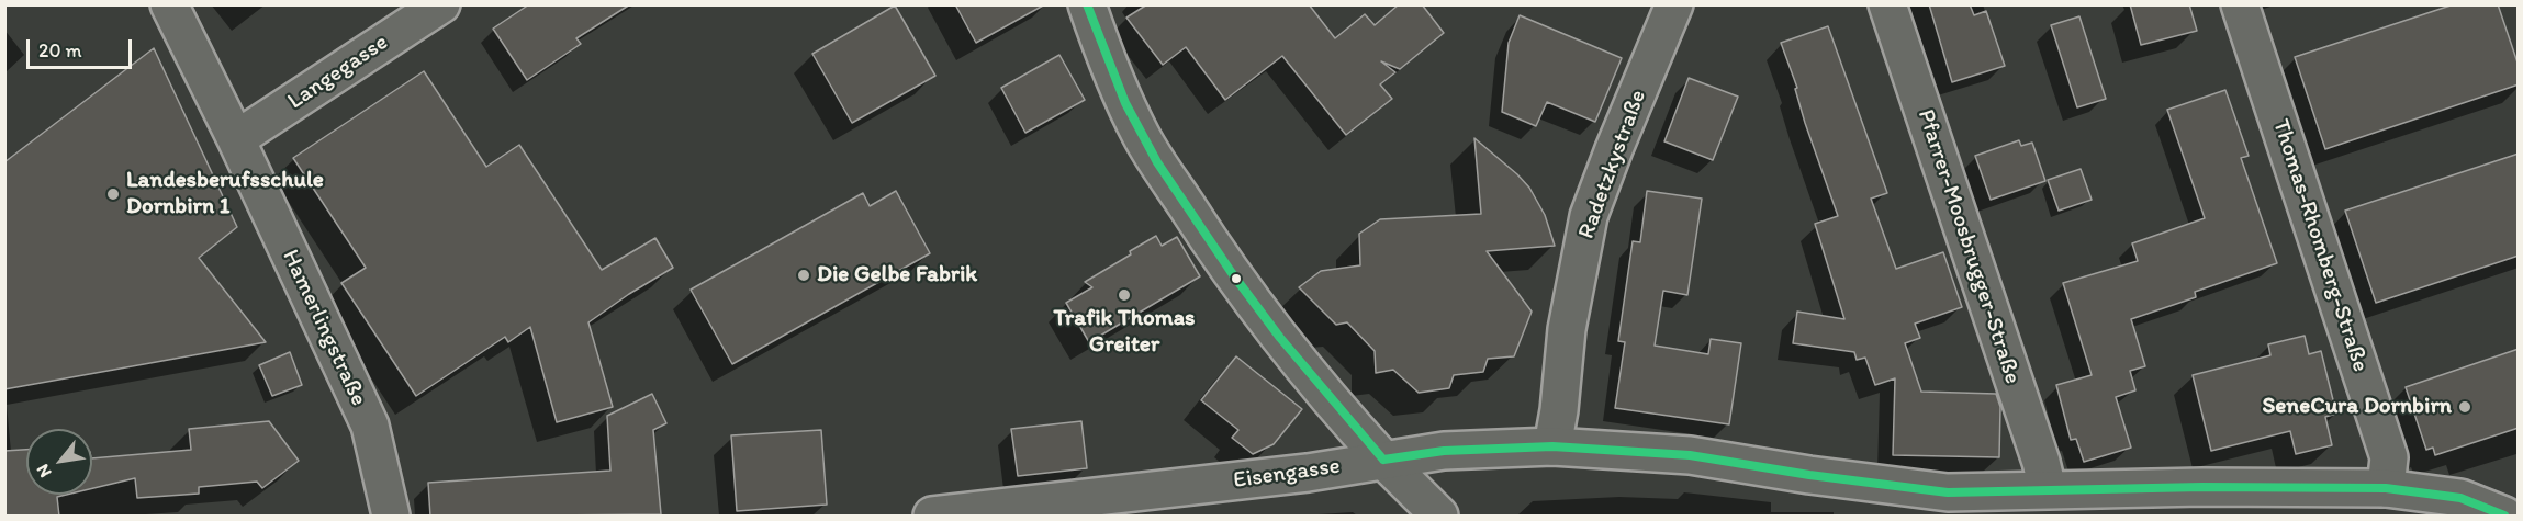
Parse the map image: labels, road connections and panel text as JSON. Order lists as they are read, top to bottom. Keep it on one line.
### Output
{"streets":{"street":["Langegasse","Radetzkystraße","Thomas-Rhomberg-Straße","Pfarrer-Moosbrugger-Straße","Hamerlingstraße","Eisengasse"]},"crossings":[["Langegasse","Hamerlingstraße"],["Radetzkystraße","Eisengasse"],["Thomas-Rhomberg-Straße","Eisengasse"],["Pfarrer-Moosbrugger-Straße","Eisengasse"]],"places":["Landesberufsschule Dornbirn 1","Die Gelbe Fabrik","Trafik Thomas Greiter","SeneCura Dornbirn"],"scale_bar":"20 m","north":"bottom left"}
